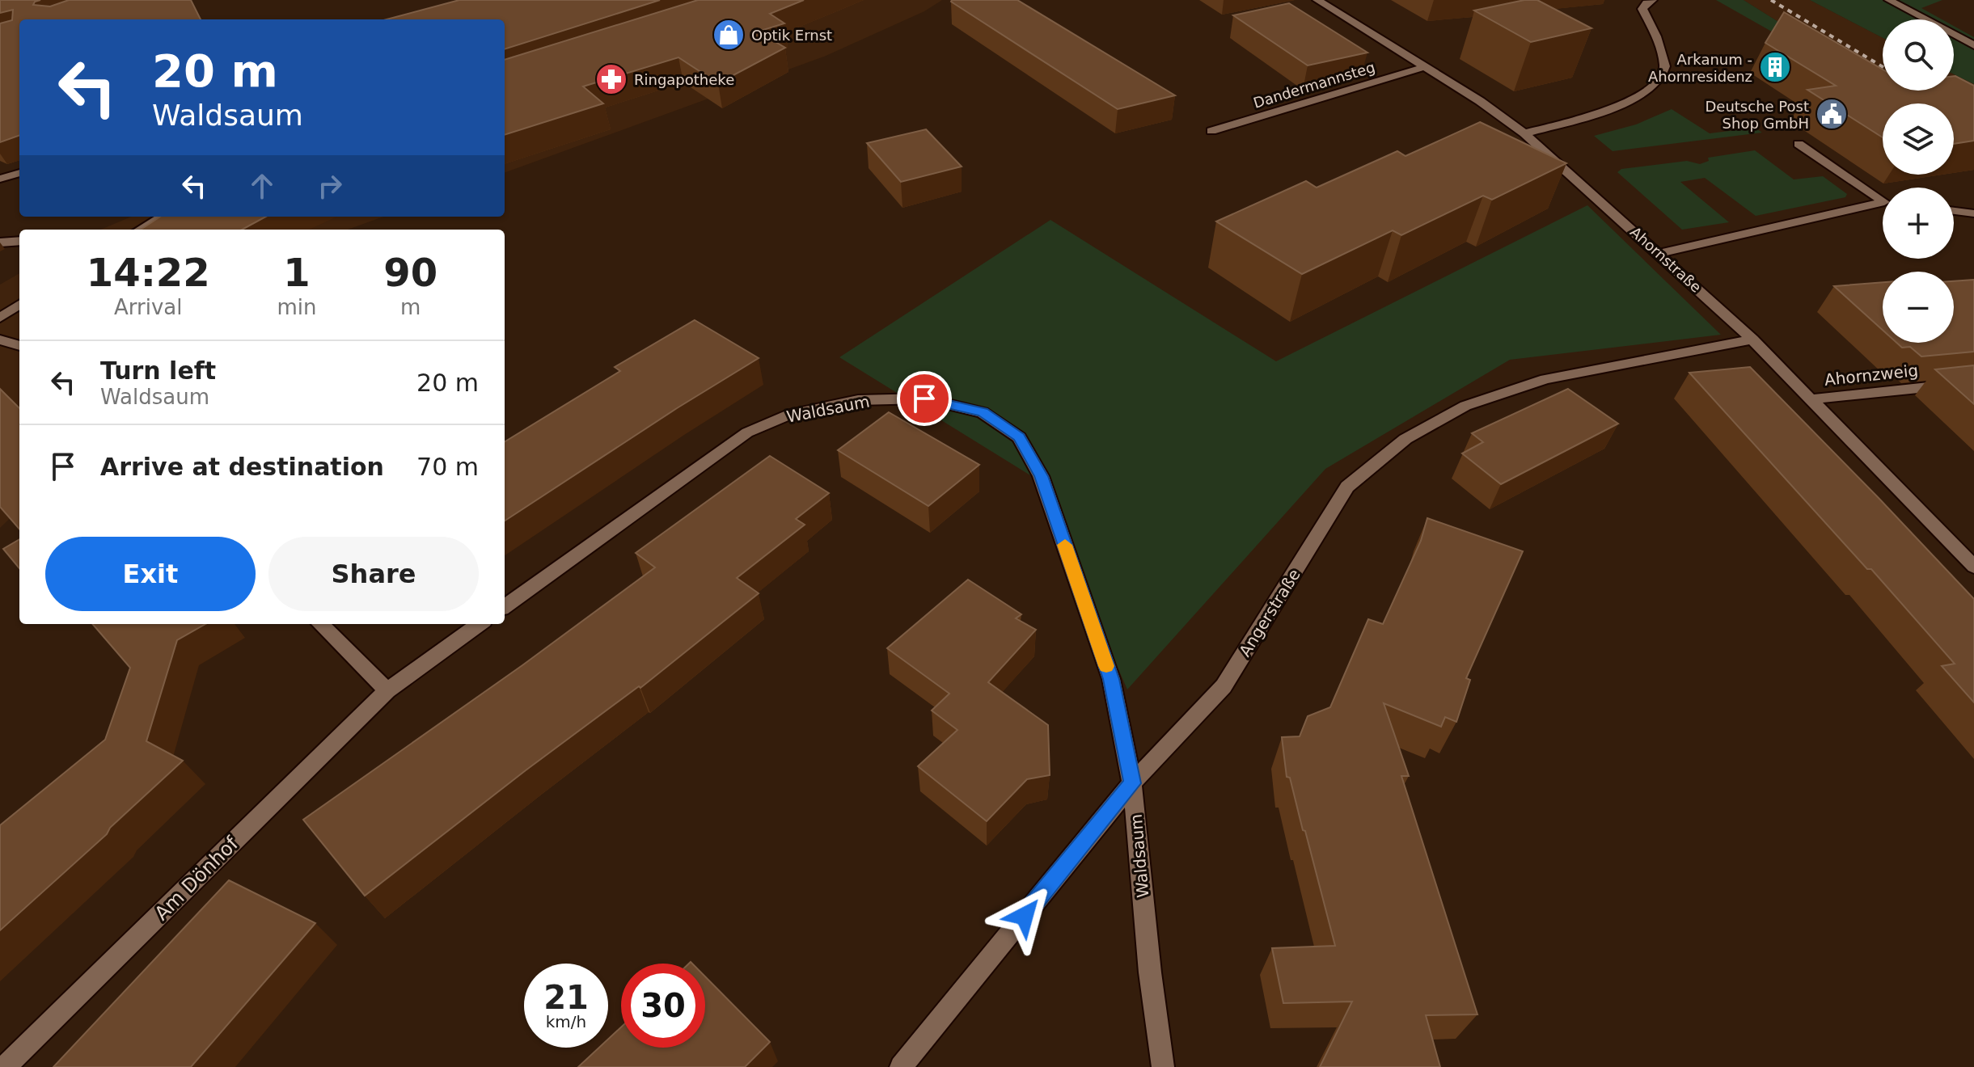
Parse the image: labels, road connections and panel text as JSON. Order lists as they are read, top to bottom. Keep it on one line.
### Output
{"streets":{"street":["Dandermannsteg","Ahornstraße","Ahornzweig","Waldsaum","Angerstraße","Am Dönhof"]},"crossings":[["Dandermannsteg","Ahornstraße"],["Ahornstraße","Ahornzweig"],["Ahornstraße","Angerstraße"],["Waldsaum","Angerstraße"]],"places":{"shop":["Optik Ernst"],"building":["Arkanum - Ahornresidenz"],"pharmacy":["Ringapotheke"],"public building":["Deutsche Post Shop GmbH"]},"page":{"map_buttons":["+","−"],"turn":["20 m","Waldsaum"],"eta":["14:22","Arrival","1","min","90","m"],"list":[{"name":"Turn left","note":"Waldsaum","value":"20 m"},{"name":"Arrive at destination","value":"70 m"}],"buttons":["Exit","Share"],"speed":"21 km/h","limit":"30"}}
